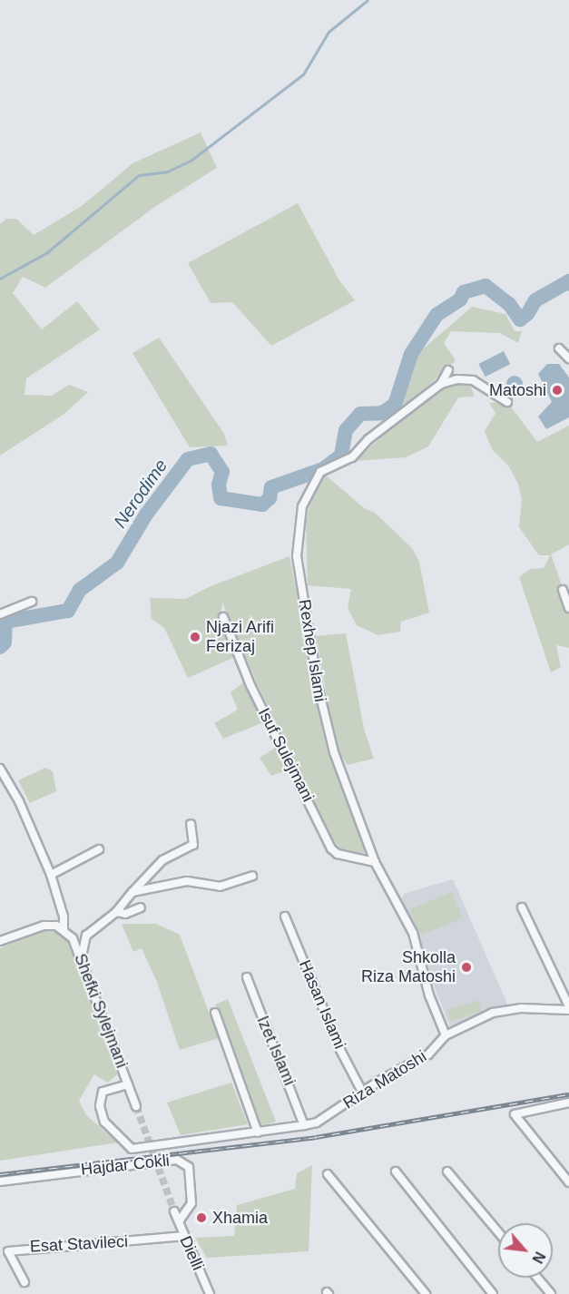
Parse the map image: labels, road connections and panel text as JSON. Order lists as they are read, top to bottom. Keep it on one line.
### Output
{"streets":{"street":["Rexhep Islami","Isuf Sulejmani","Hasan Islami","Shefki Sylejmani","Izet Islami","Riza Matoshi","Hajdar Cokli","Esat Stavileci","Dielli"]},"crossings":[["Rexhep Islami","Isuf Sulejmani"],["Rexhep Islami","Riza Matoshi"],["Hasan Islami","Riza Matoshi"],["Shefki Sylejmani","Riza Matoshi"],["Izet Islami","Riza Matoshi"],["Hajdar Cokli","Dielli"],["Esat Stavileci","Dielli"]],"water":["Nerodime"],"places":["Matoshi","Njazi Arifi Ferizaj","Shkolla Riza Matoshi","Xhamia"],"north":"bottom right"}
